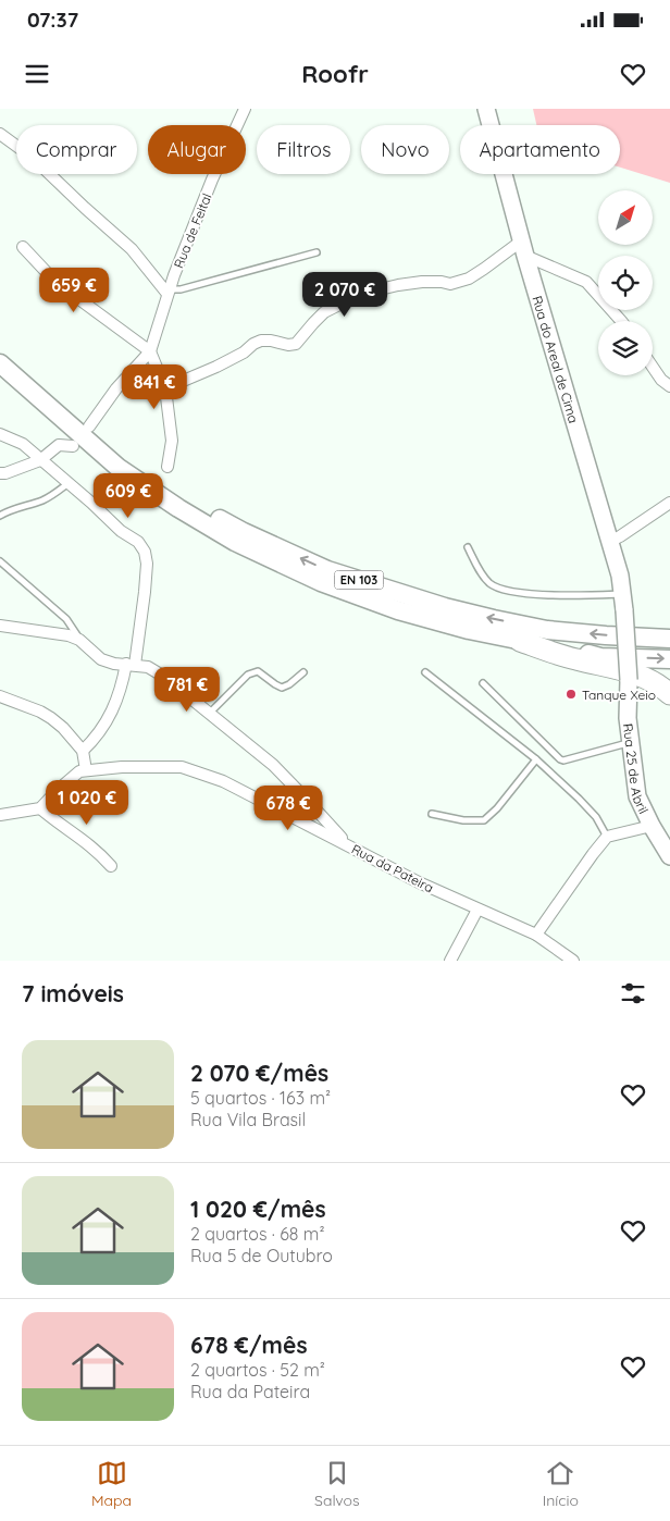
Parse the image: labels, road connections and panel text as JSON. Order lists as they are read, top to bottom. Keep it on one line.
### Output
{"streets":{"main road":["Rua do Areal de Cima","EN 103","Rua 25 de Abril"],"street":["Rua de Feital","Rua da Pateira"]},"crossings":[["Rua do Areal de Cima","Rua 25 de Abril"]],"places":["Tanque Xeio"],"north":"top right","page":{"status":"07:37","header":"Roofr","chip":["Comprar","Alugar","Filtros","Novo","Apartamento"],"price":["659 €","2 070 €","841 €","609 €","781 €","1 020 €","678 €"],"heading":"7 imóveis","list":[{"name":"2 070 €/mês","note":"5 quartos · 163 m² · Rua Vila Brasil"},{"name":"1 020 €/mês","note":"2 quartos · 68 m² · Rua 5 de Outubro"},{"name":"678 €/mês","note":"2 quartos · 52 m² · Rua da Pateira"}],"tabs":["Mapa","Salvos","Início"]}}
